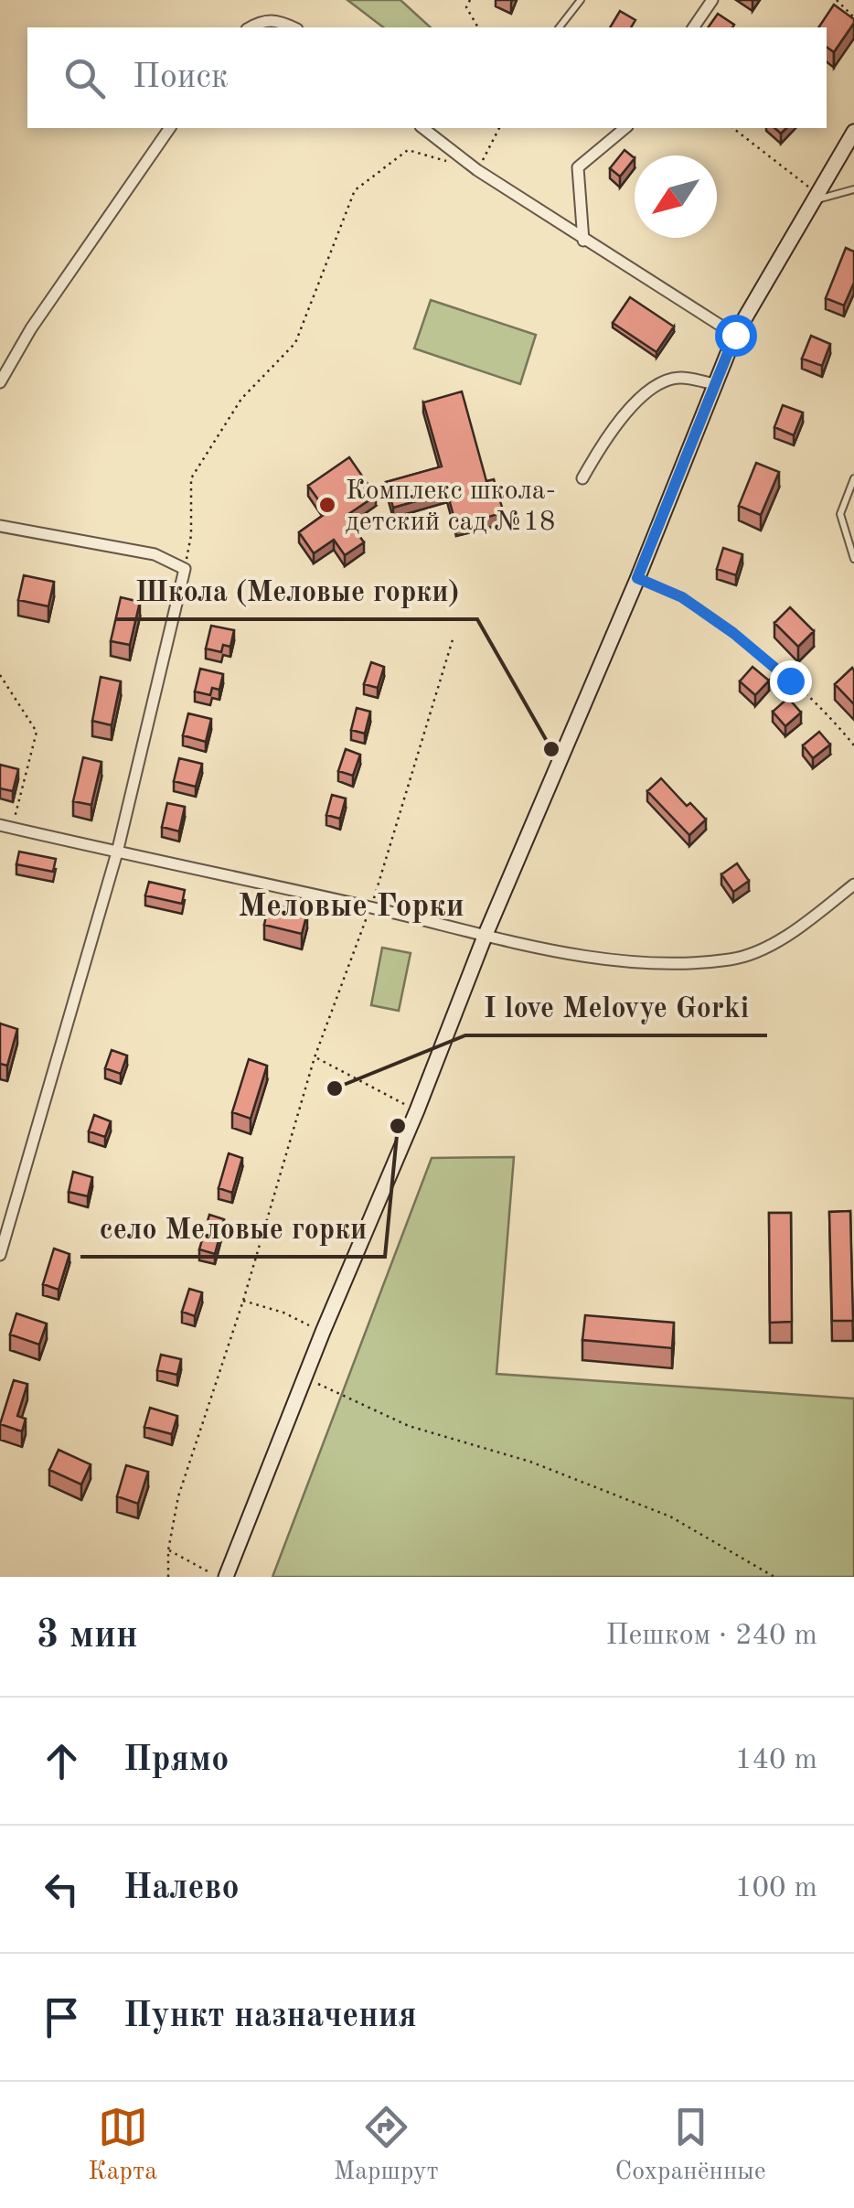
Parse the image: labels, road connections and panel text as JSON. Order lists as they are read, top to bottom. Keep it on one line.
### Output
{"districts":["Меловые Горки"],"places":["Комплекс школа- детский сад №18","Школа (Меловые горки)","I love Melovye Gorki","село Меловые горки"],"north":"bottom left","page":{"search":"Поиск","heading":["3 мин","Пешком · 240 m"],"list":[["Прямо","140 m"],["Налево","100 m"],"Пункт назначения"],"nav":["Карта","Маршрут","Сохранённые"]}}
